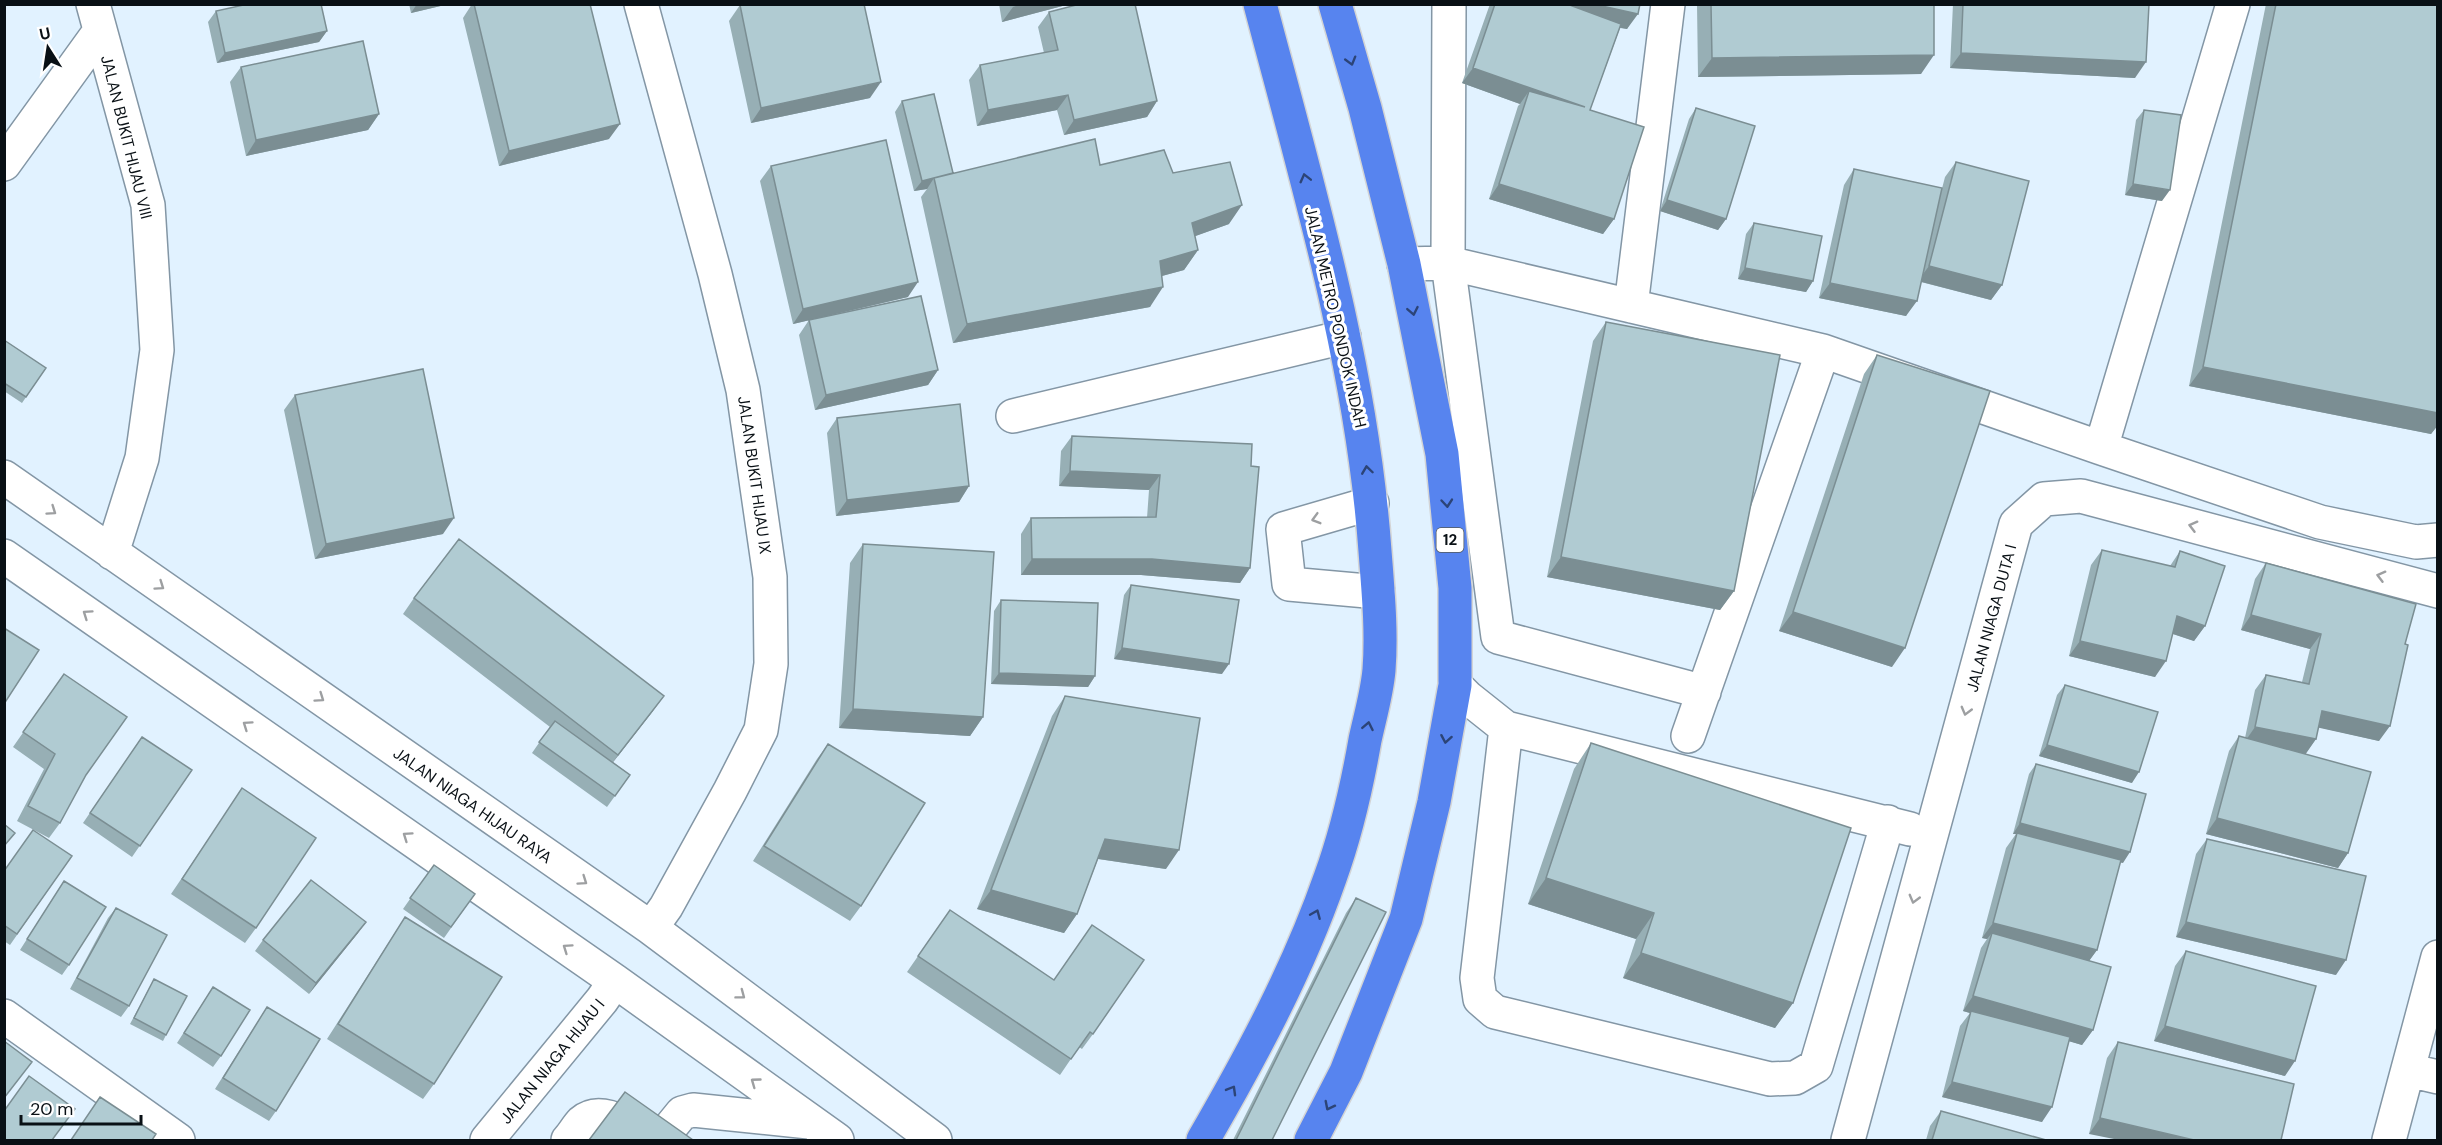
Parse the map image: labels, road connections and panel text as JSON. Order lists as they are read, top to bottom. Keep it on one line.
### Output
{"streets":{"highway":["JALAN METRO PONDOK INDAH","12"],"street":["JALAN BUKIT HIJAU VIII","JALAN BUKIT HIJAU IX","JALAN NIAGA DUTA I","JALAN NIAGA HIJAU RAYA","JALAN NIAGA HIJAU I"]},"crossings":[["JALAN BUKIT HIJAU VIII","JALAN NIAGA HIJAU RAYA"],["JALAN BUKIT HIJAU IX","JALAN NIAGA HIJAU RAYA"]],"scale_bar":"20 m","north":"top"}
